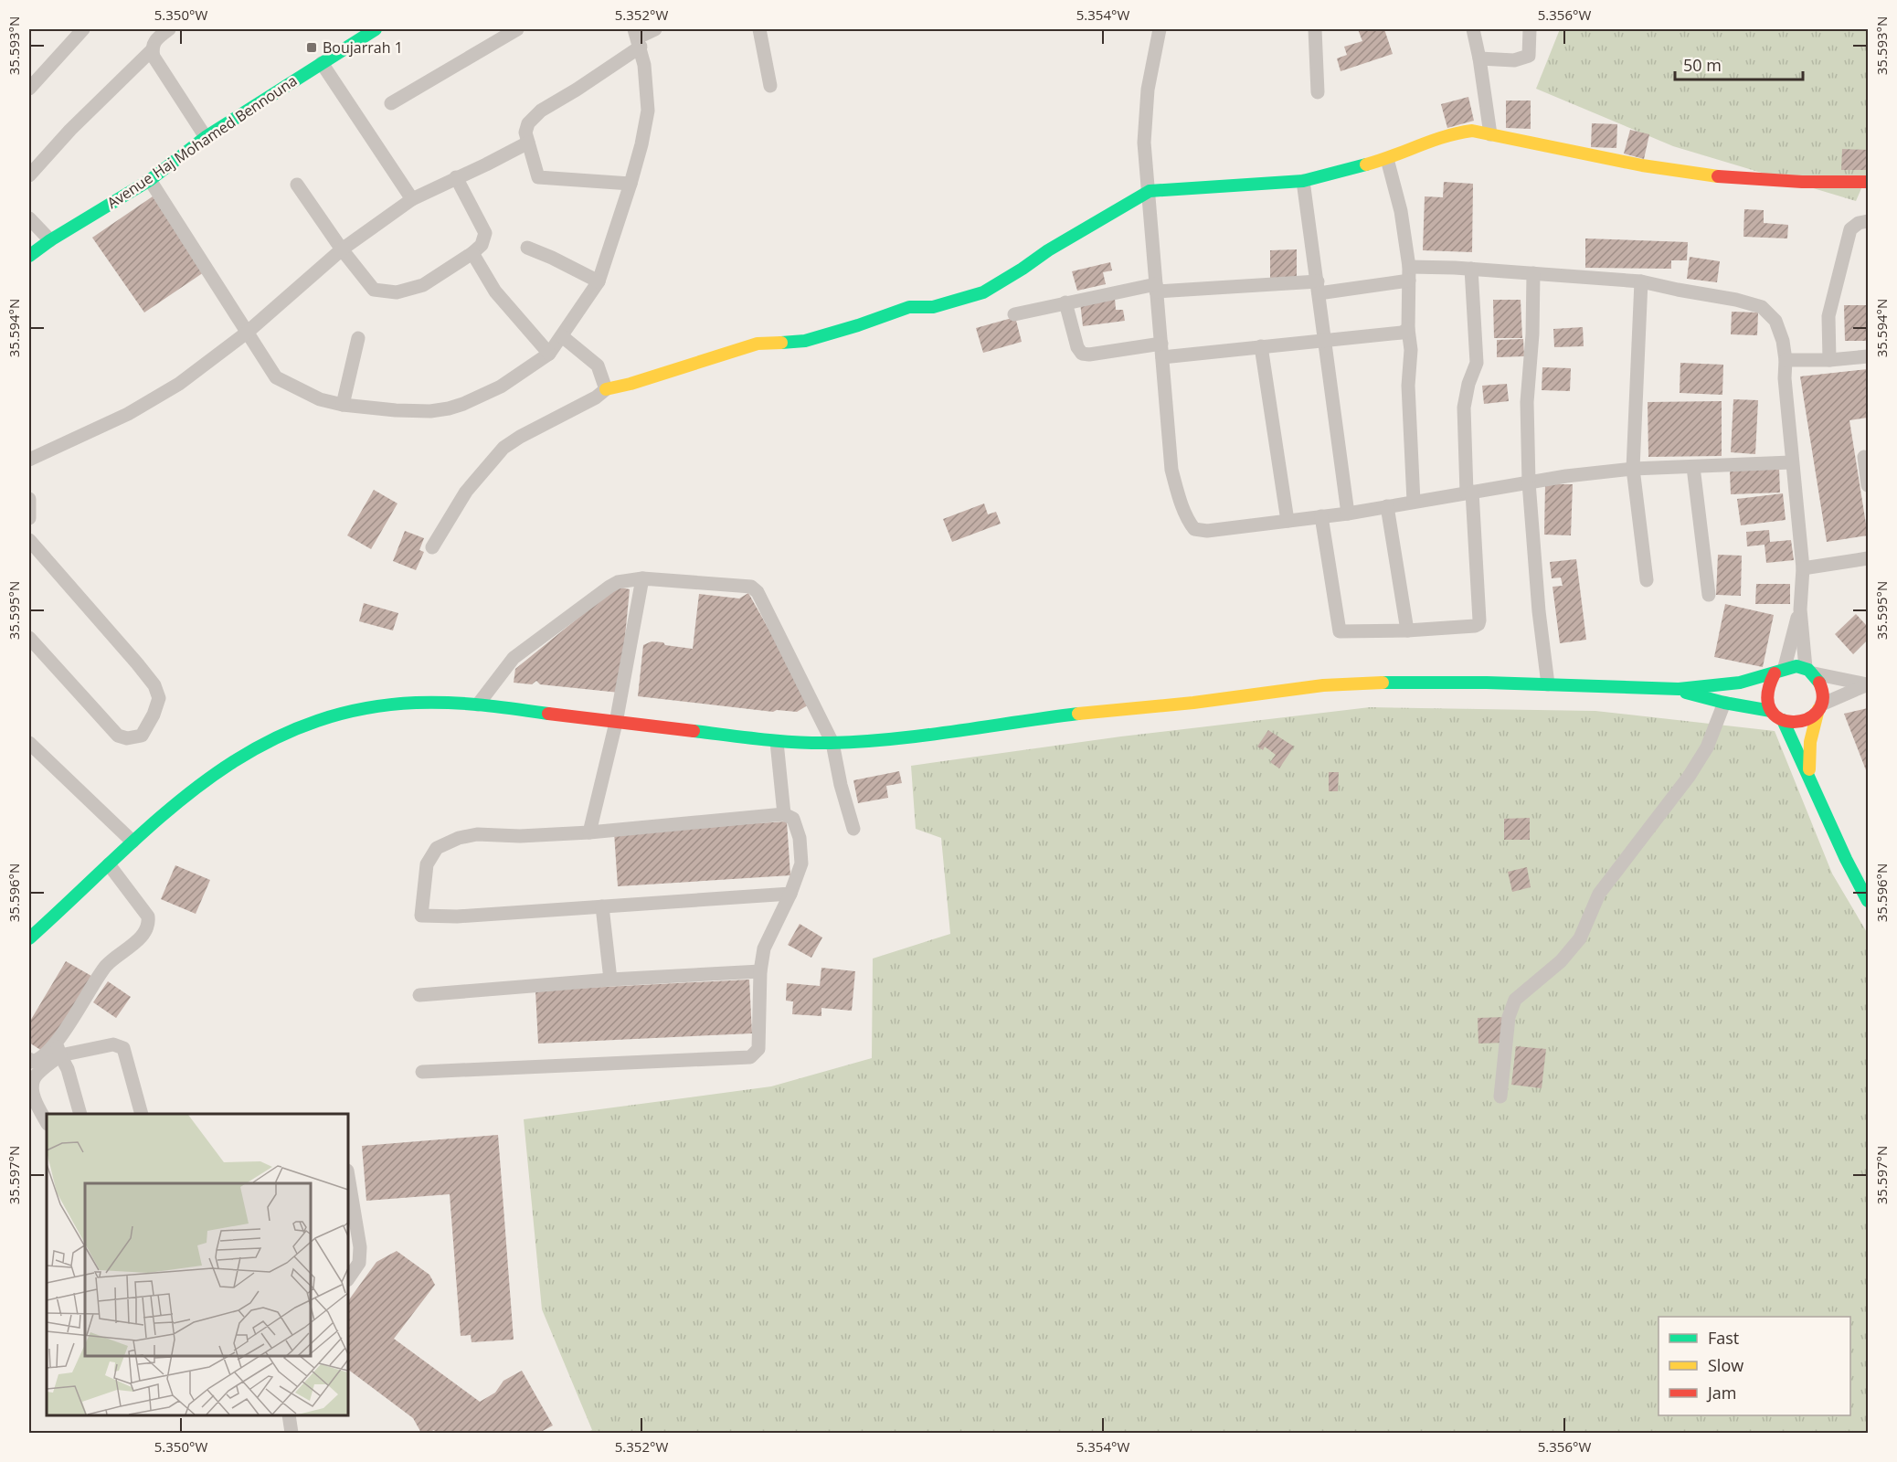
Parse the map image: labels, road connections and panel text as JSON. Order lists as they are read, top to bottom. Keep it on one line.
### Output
{"streets":{"street":["Avenue Haj Mohamed Bennouna"]},"places":{"transit":["Boujarrah 1"]},"legend":["Fast","Slow","Jam"],"scale_bar":"50 m","coordinates":["5.350°W","5.352°W","5.354°W","5.356°W","35.593°N","35.594°N","35.595°N","35.596°N","35.597°N"]}
